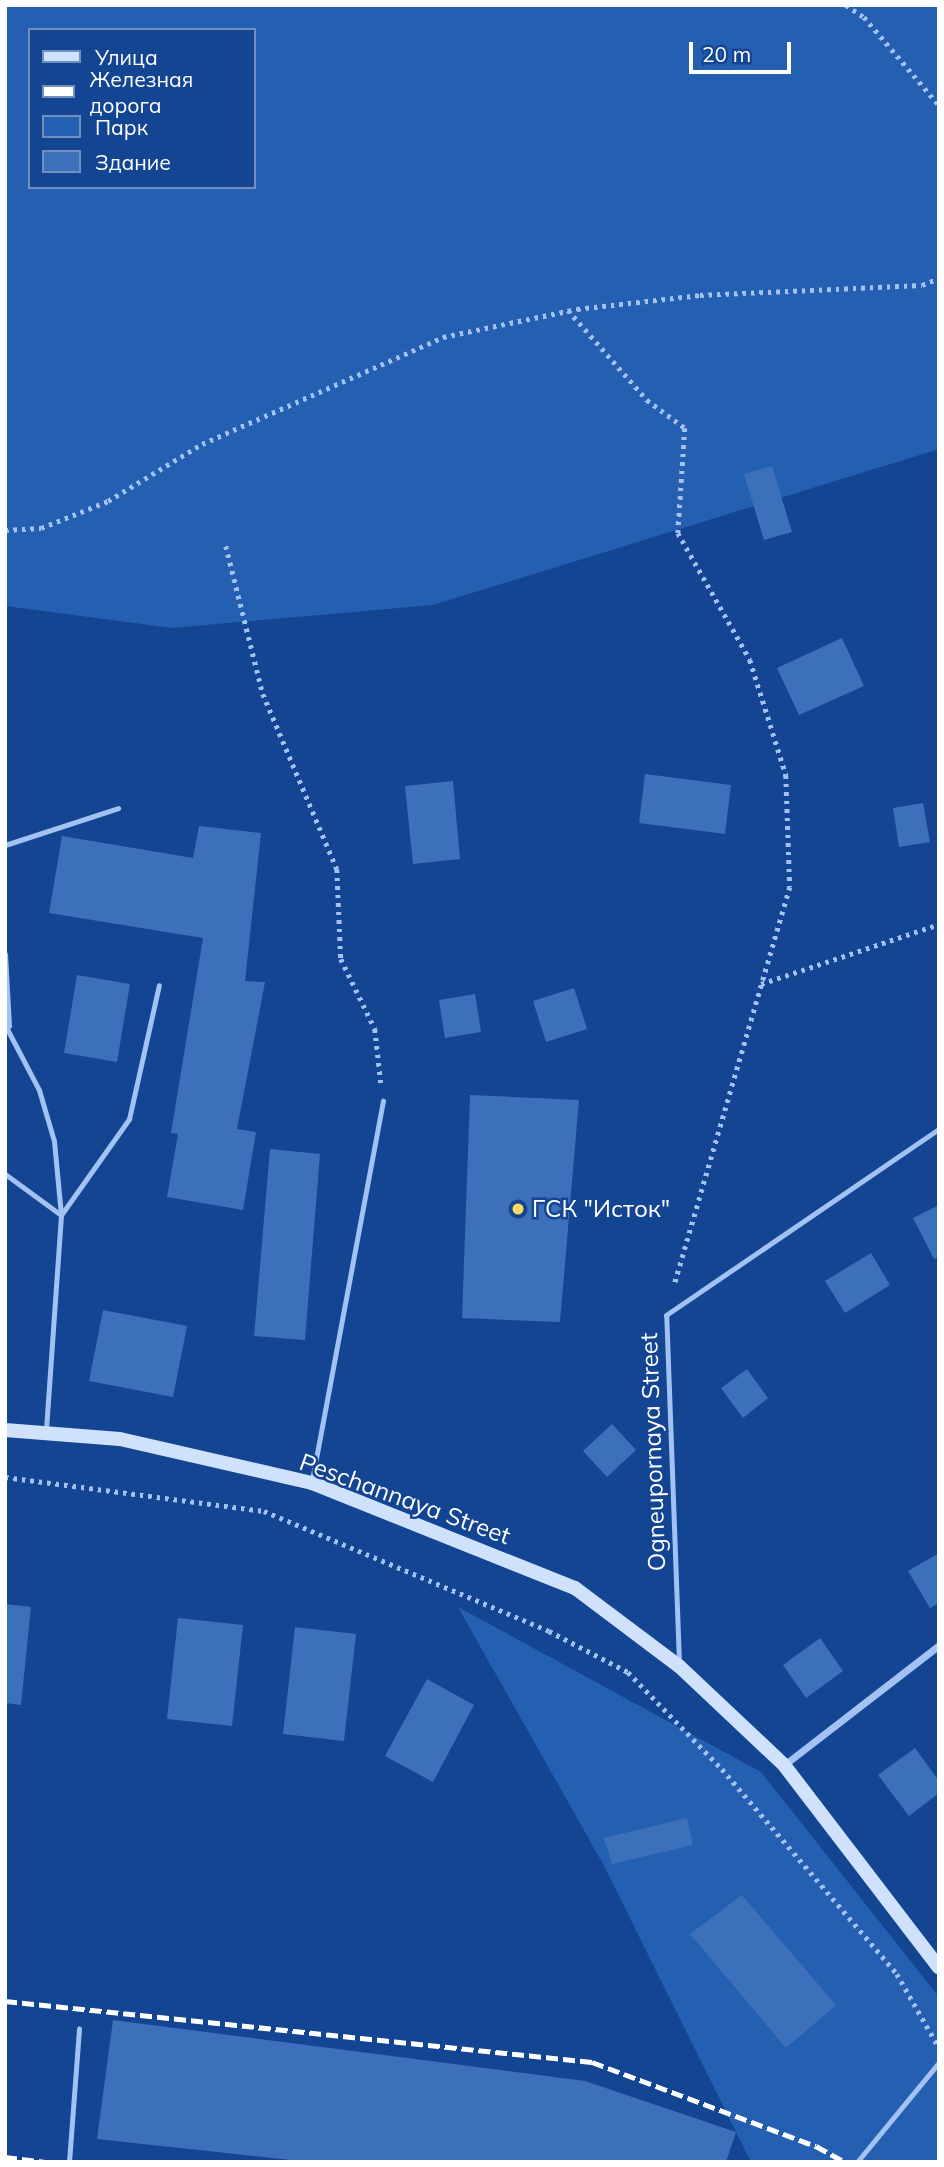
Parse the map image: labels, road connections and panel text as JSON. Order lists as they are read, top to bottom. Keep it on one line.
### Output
{"streets":{"street":["Peschannaya Street"],"lane":["Ogneupornaya Street"]},"crossings":[["Ogneupornaya Street","Peschannaya Street"]],"places":["ГСК \"Исток\""],"legend":["Улица","Железная дорога","Парк","Здание"],"scale_bar":"20 m"}
